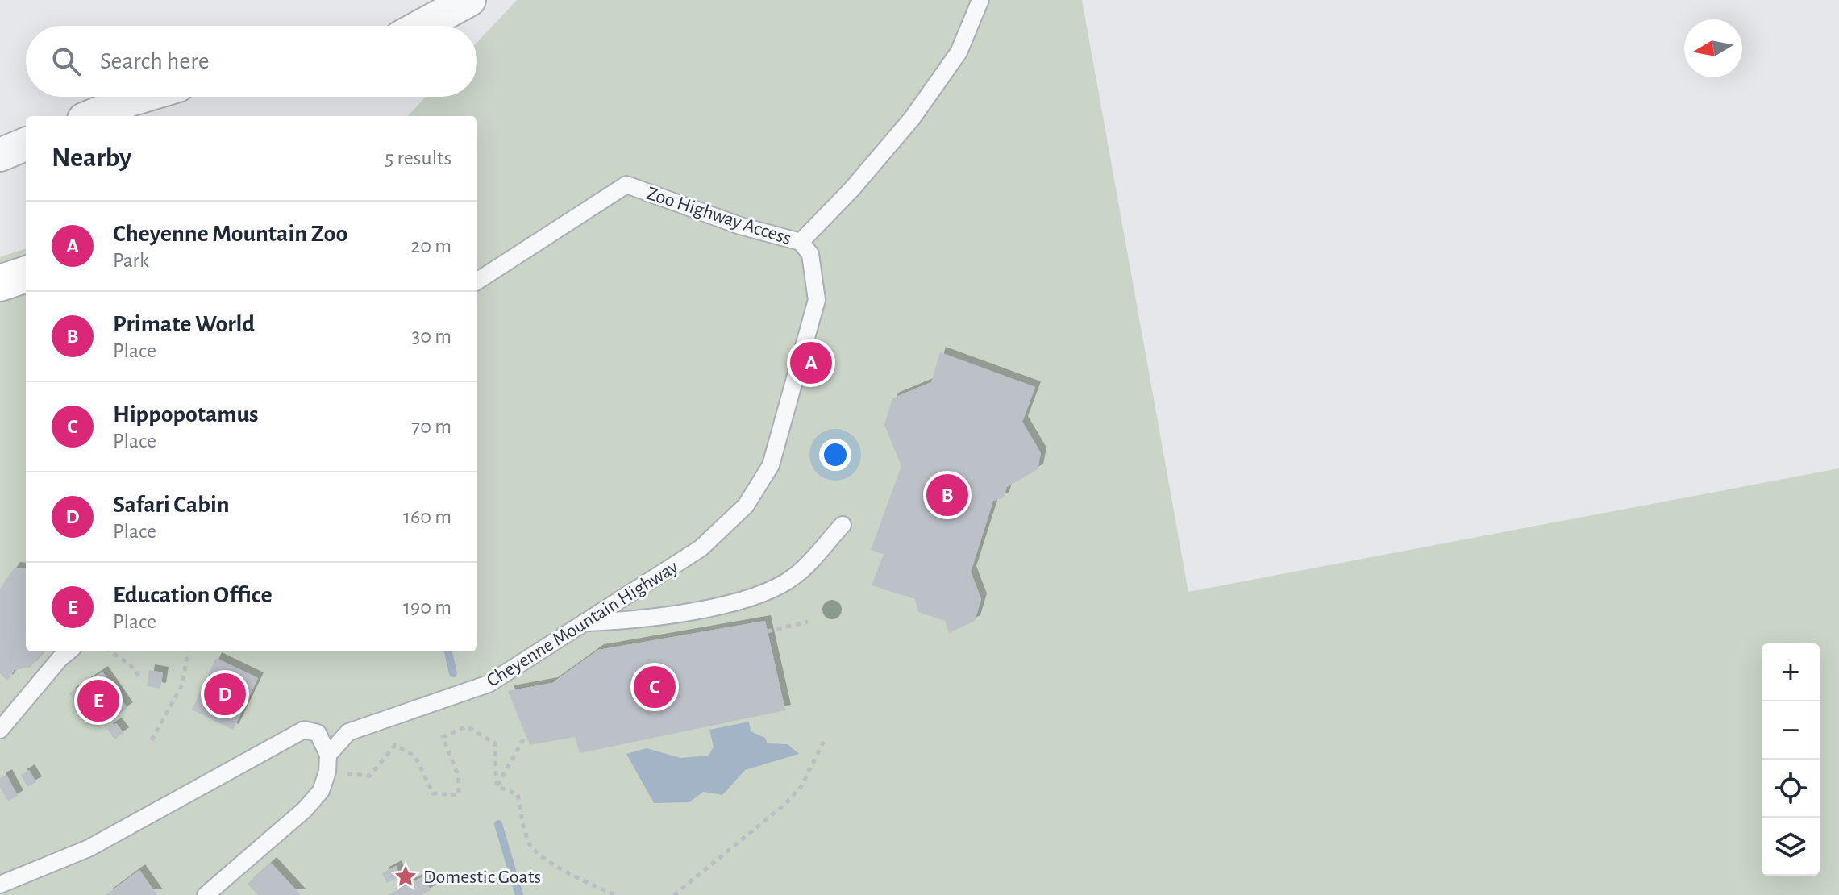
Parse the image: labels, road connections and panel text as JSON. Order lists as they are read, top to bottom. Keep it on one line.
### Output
{"streets":{"lane":["Zoo Highway Access","Cheyenne Mountain Highway"]},"crossings":[["Zoo Highway Access","Cheyenne Mountain Highway"]],"places":{"place":["Domestic Goats"]},"north":"left","page":{"search":"Search here","heading":["Nearby","5 results"],"list":[{"mark":"A","name":"Cheyenne Mountain Zoo","note":"Park","value":"20 m"},{"mark":"B","name":"Primate World","note":"Place","value":"30 m"},{"mark":"C","name":"Hippopotamus","note":"Place","value":"70 m"},{"mark":"D","name":"Safari Cabin","note":"Place","value":"160 m"},{"mark":"E","name":"Education Office","note":"Place","value":"190 m"}],"pins":["A","B","C","D","E"],"map_buttons":["+","−"]}}
